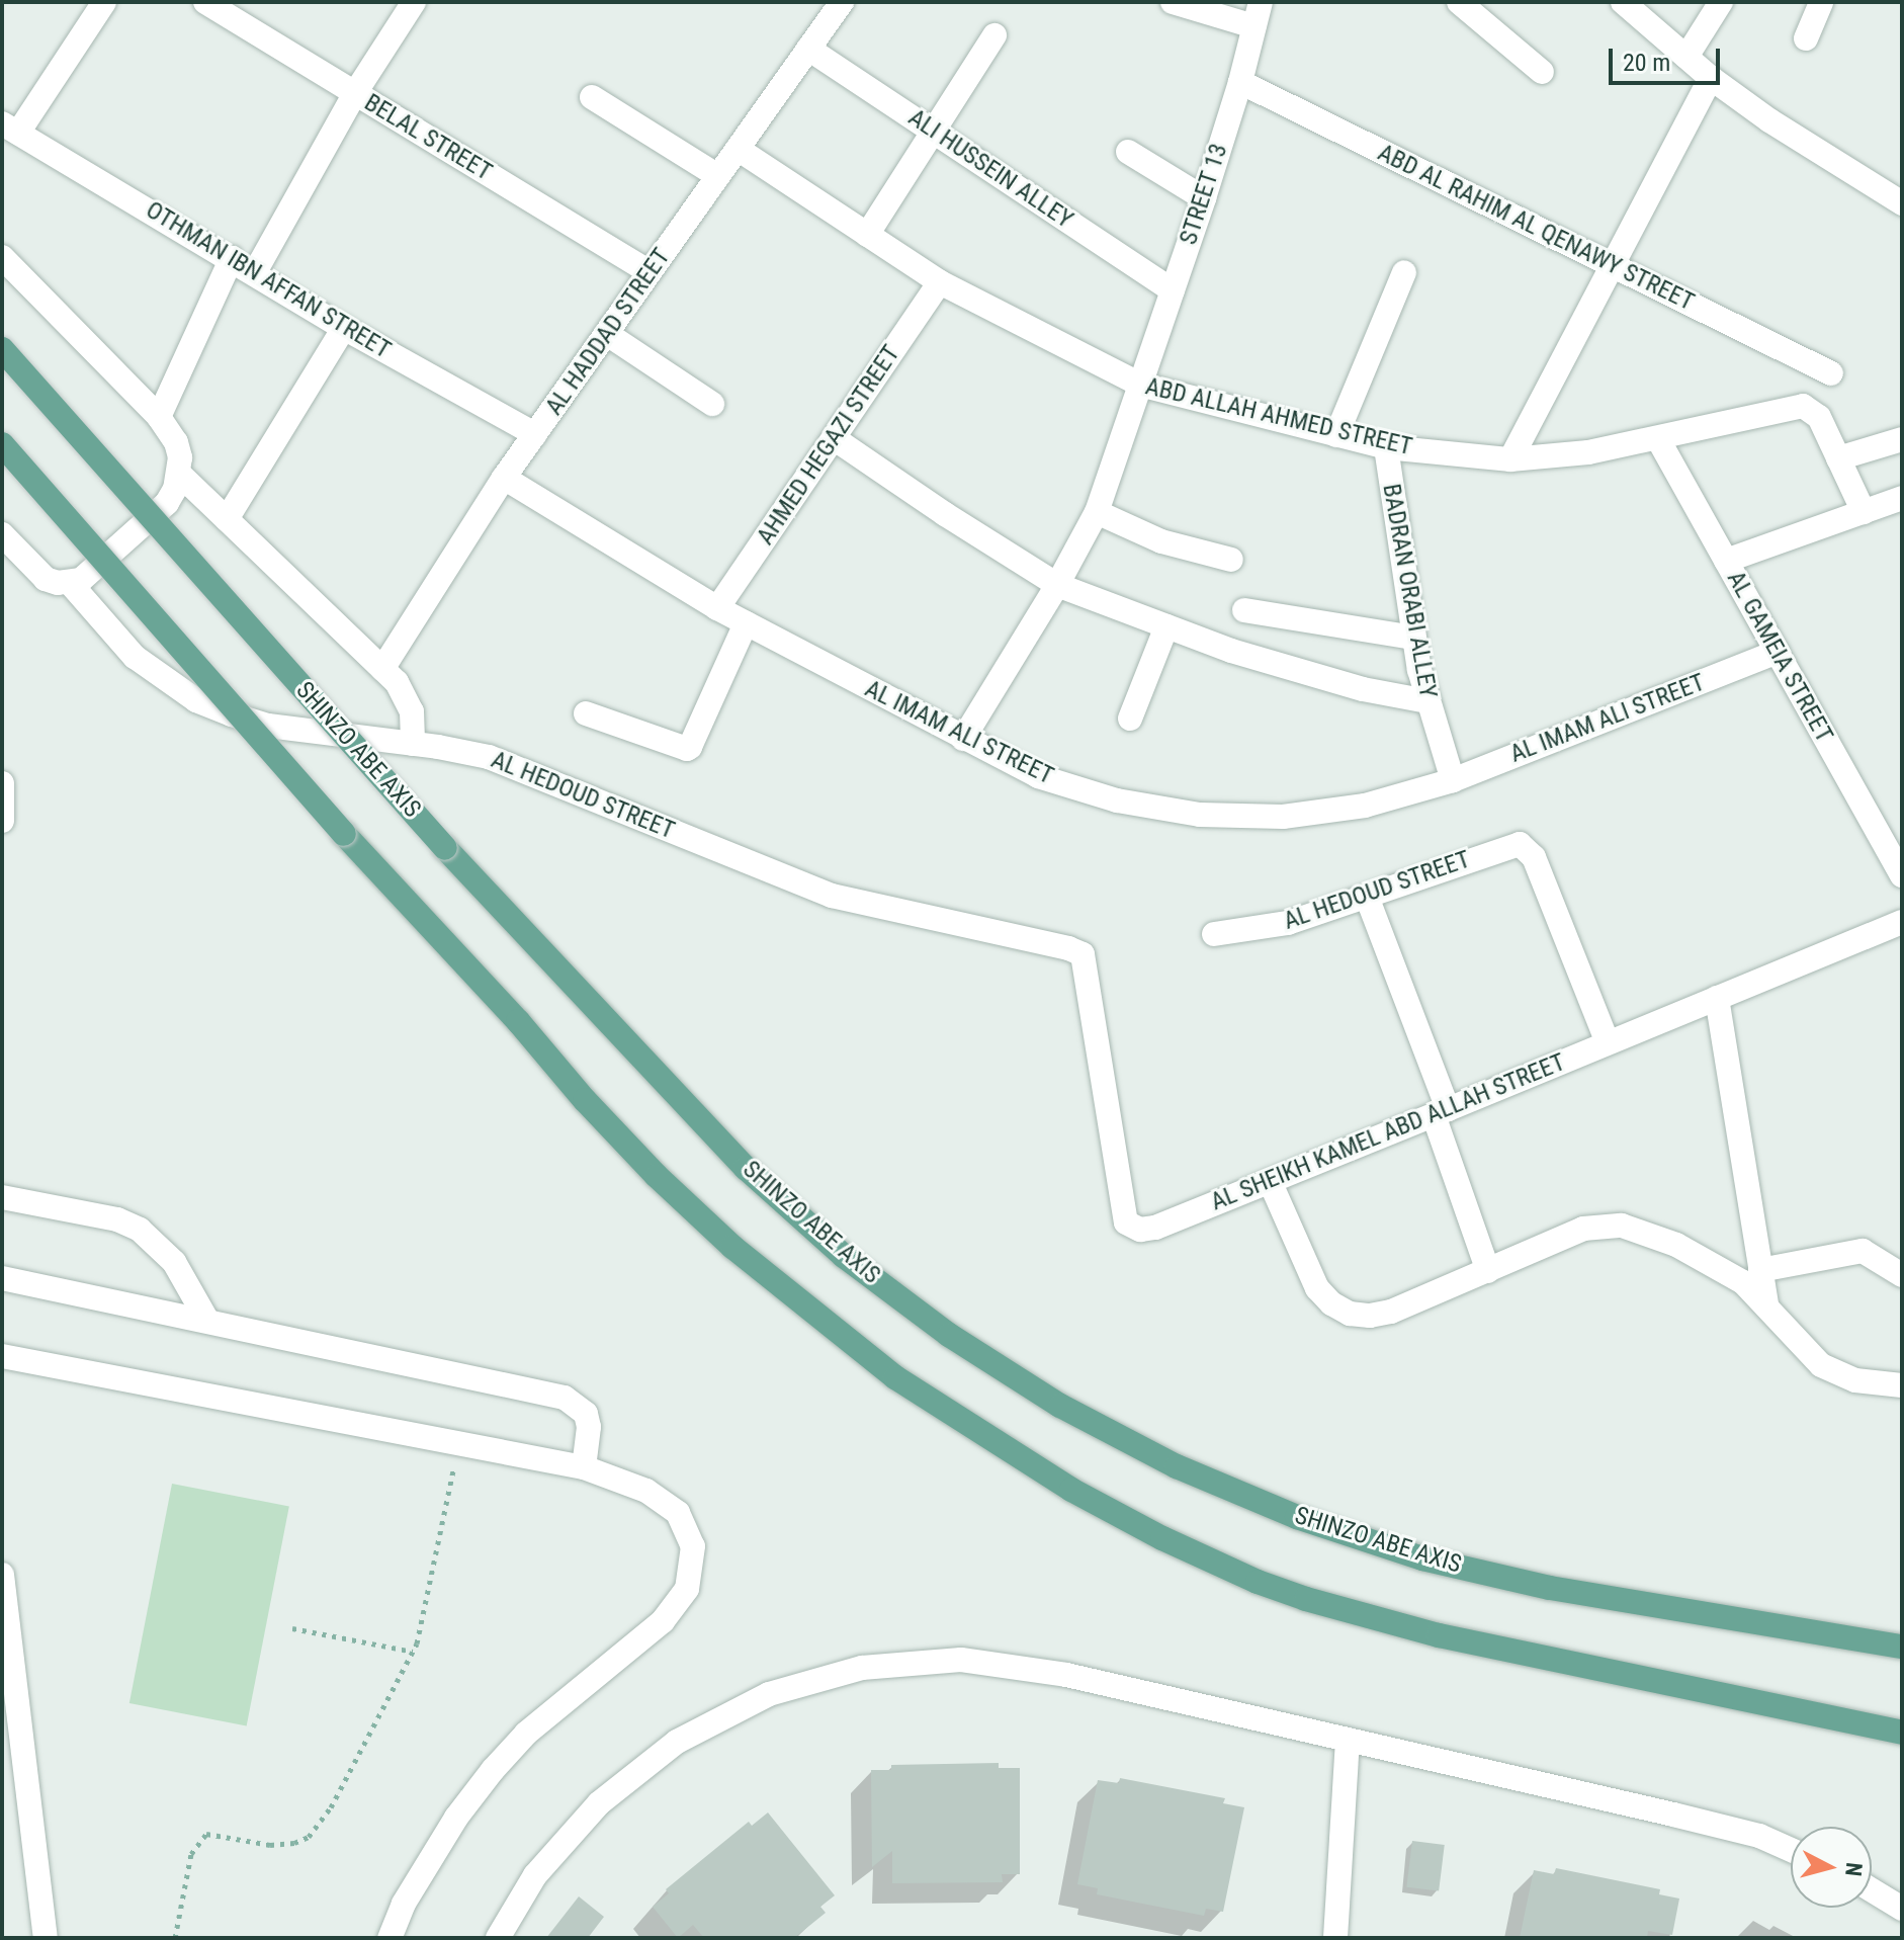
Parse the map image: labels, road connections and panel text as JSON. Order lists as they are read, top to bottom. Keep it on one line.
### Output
{"streets":{"main road":["SHINZO ABE AXIS"],"street":["BELAL STREET","ALI HUSSEIN ALLEY","STREET 13","ABD AL RAHIM AL QENAWY STREET","OTHMAN IBN AFFAN STREET","AL HADDAD STREET","ABD ALLAH AHMED STREET","AHMED HEGAZI STREET","BADRAN ORABI ALLEY","AL GAMEIA STREET","AL IMAM ALI STREET","AL HEDOUD STREET","AL SHEIKH KAMEL ABD ALLAH STREET"]},"crossings":[["BELAL STREET","AL HADDAD STREET"],["ALI HUSSEIN ALLEY","STREET 13"],["ALI HUSSEIN ALLEY","AL HADDAD STREET"],["STREET 13","ABD AL RAHIM AL QENAWY STREET"],["STREET 13","ABD ALLAH AHMED STREET"],["STREET 13","AL IMAM ALI STREET"],["OTHMAN IBN AFFAN STREET","AL HADDAD STREET"],["AL HADDAD STREET","ABD ALLAH AHMED STREET"],["AL HADDAD STREET","AL IMAM ALI STREET"],["ABD ALLAH AHMED STREET","AHMED HEGAZI STREET"],["ABD ALLAH AHMED STREET","BADRAN ORABI ALLEY"],["ABD ALLAH AHMED STREET","AL GAMEIA STREET"],["AHMED HEGAZI STREET","AL IMAM ALI STREET"],["BADRAN ORABI ALLEY","AL IMAM ALI STREET"],["AL GAMEIA STREET","AL IMAM ALI STREET"],["AL HEDOUD STREET","AL SHEIKH KAMEL ABD ALLAH STREET"]],"scale_bar":"20 m","north":"right"}
